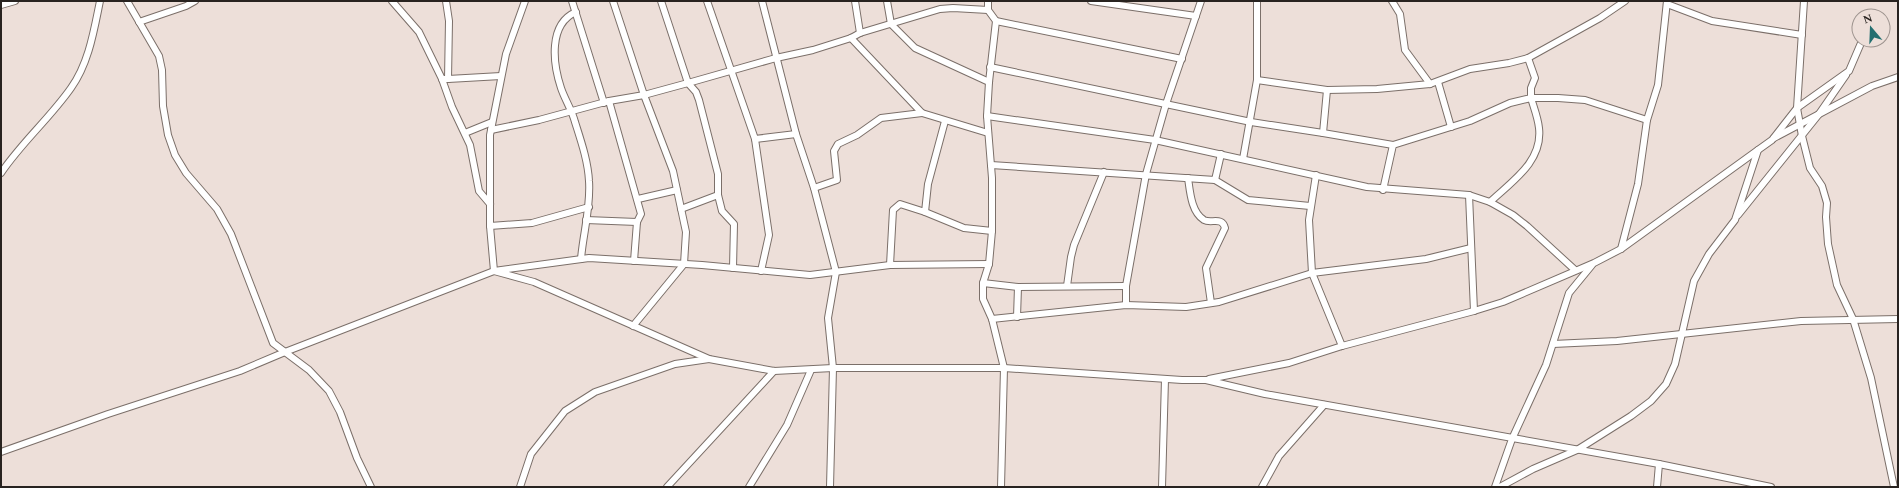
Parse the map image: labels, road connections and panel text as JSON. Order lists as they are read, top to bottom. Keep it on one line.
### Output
{"north":"top"}
